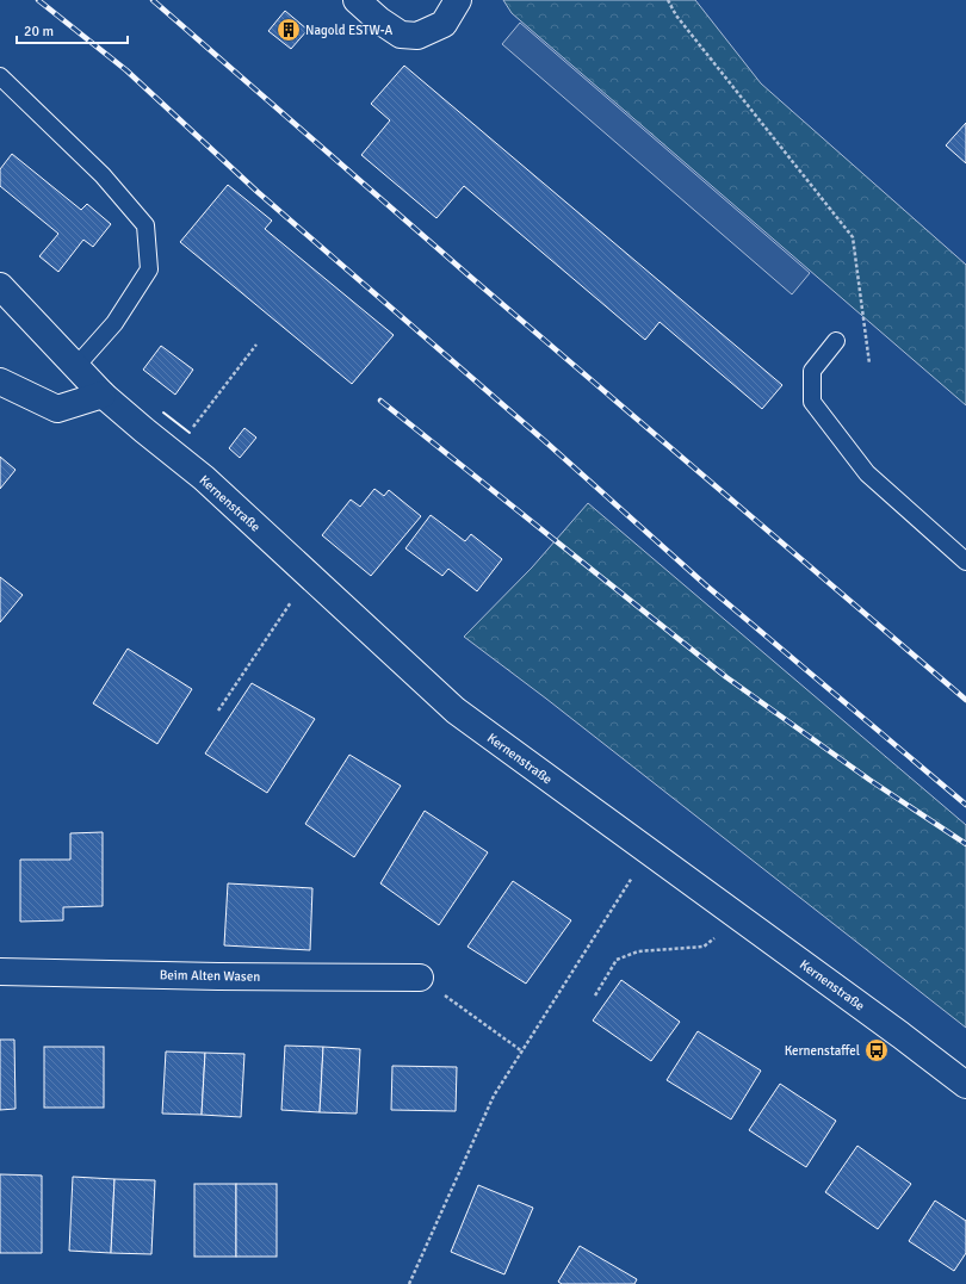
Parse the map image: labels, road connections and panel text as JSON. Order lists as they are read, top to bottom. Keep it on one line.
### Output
{"streets":{"street":["Kernenstraße","Beim Alten Wasen"]},"places":{"building":["Nagold ESTW-A"],"bus stop":["Kernenstaffel"]},"scale_bar":"20 m"}
